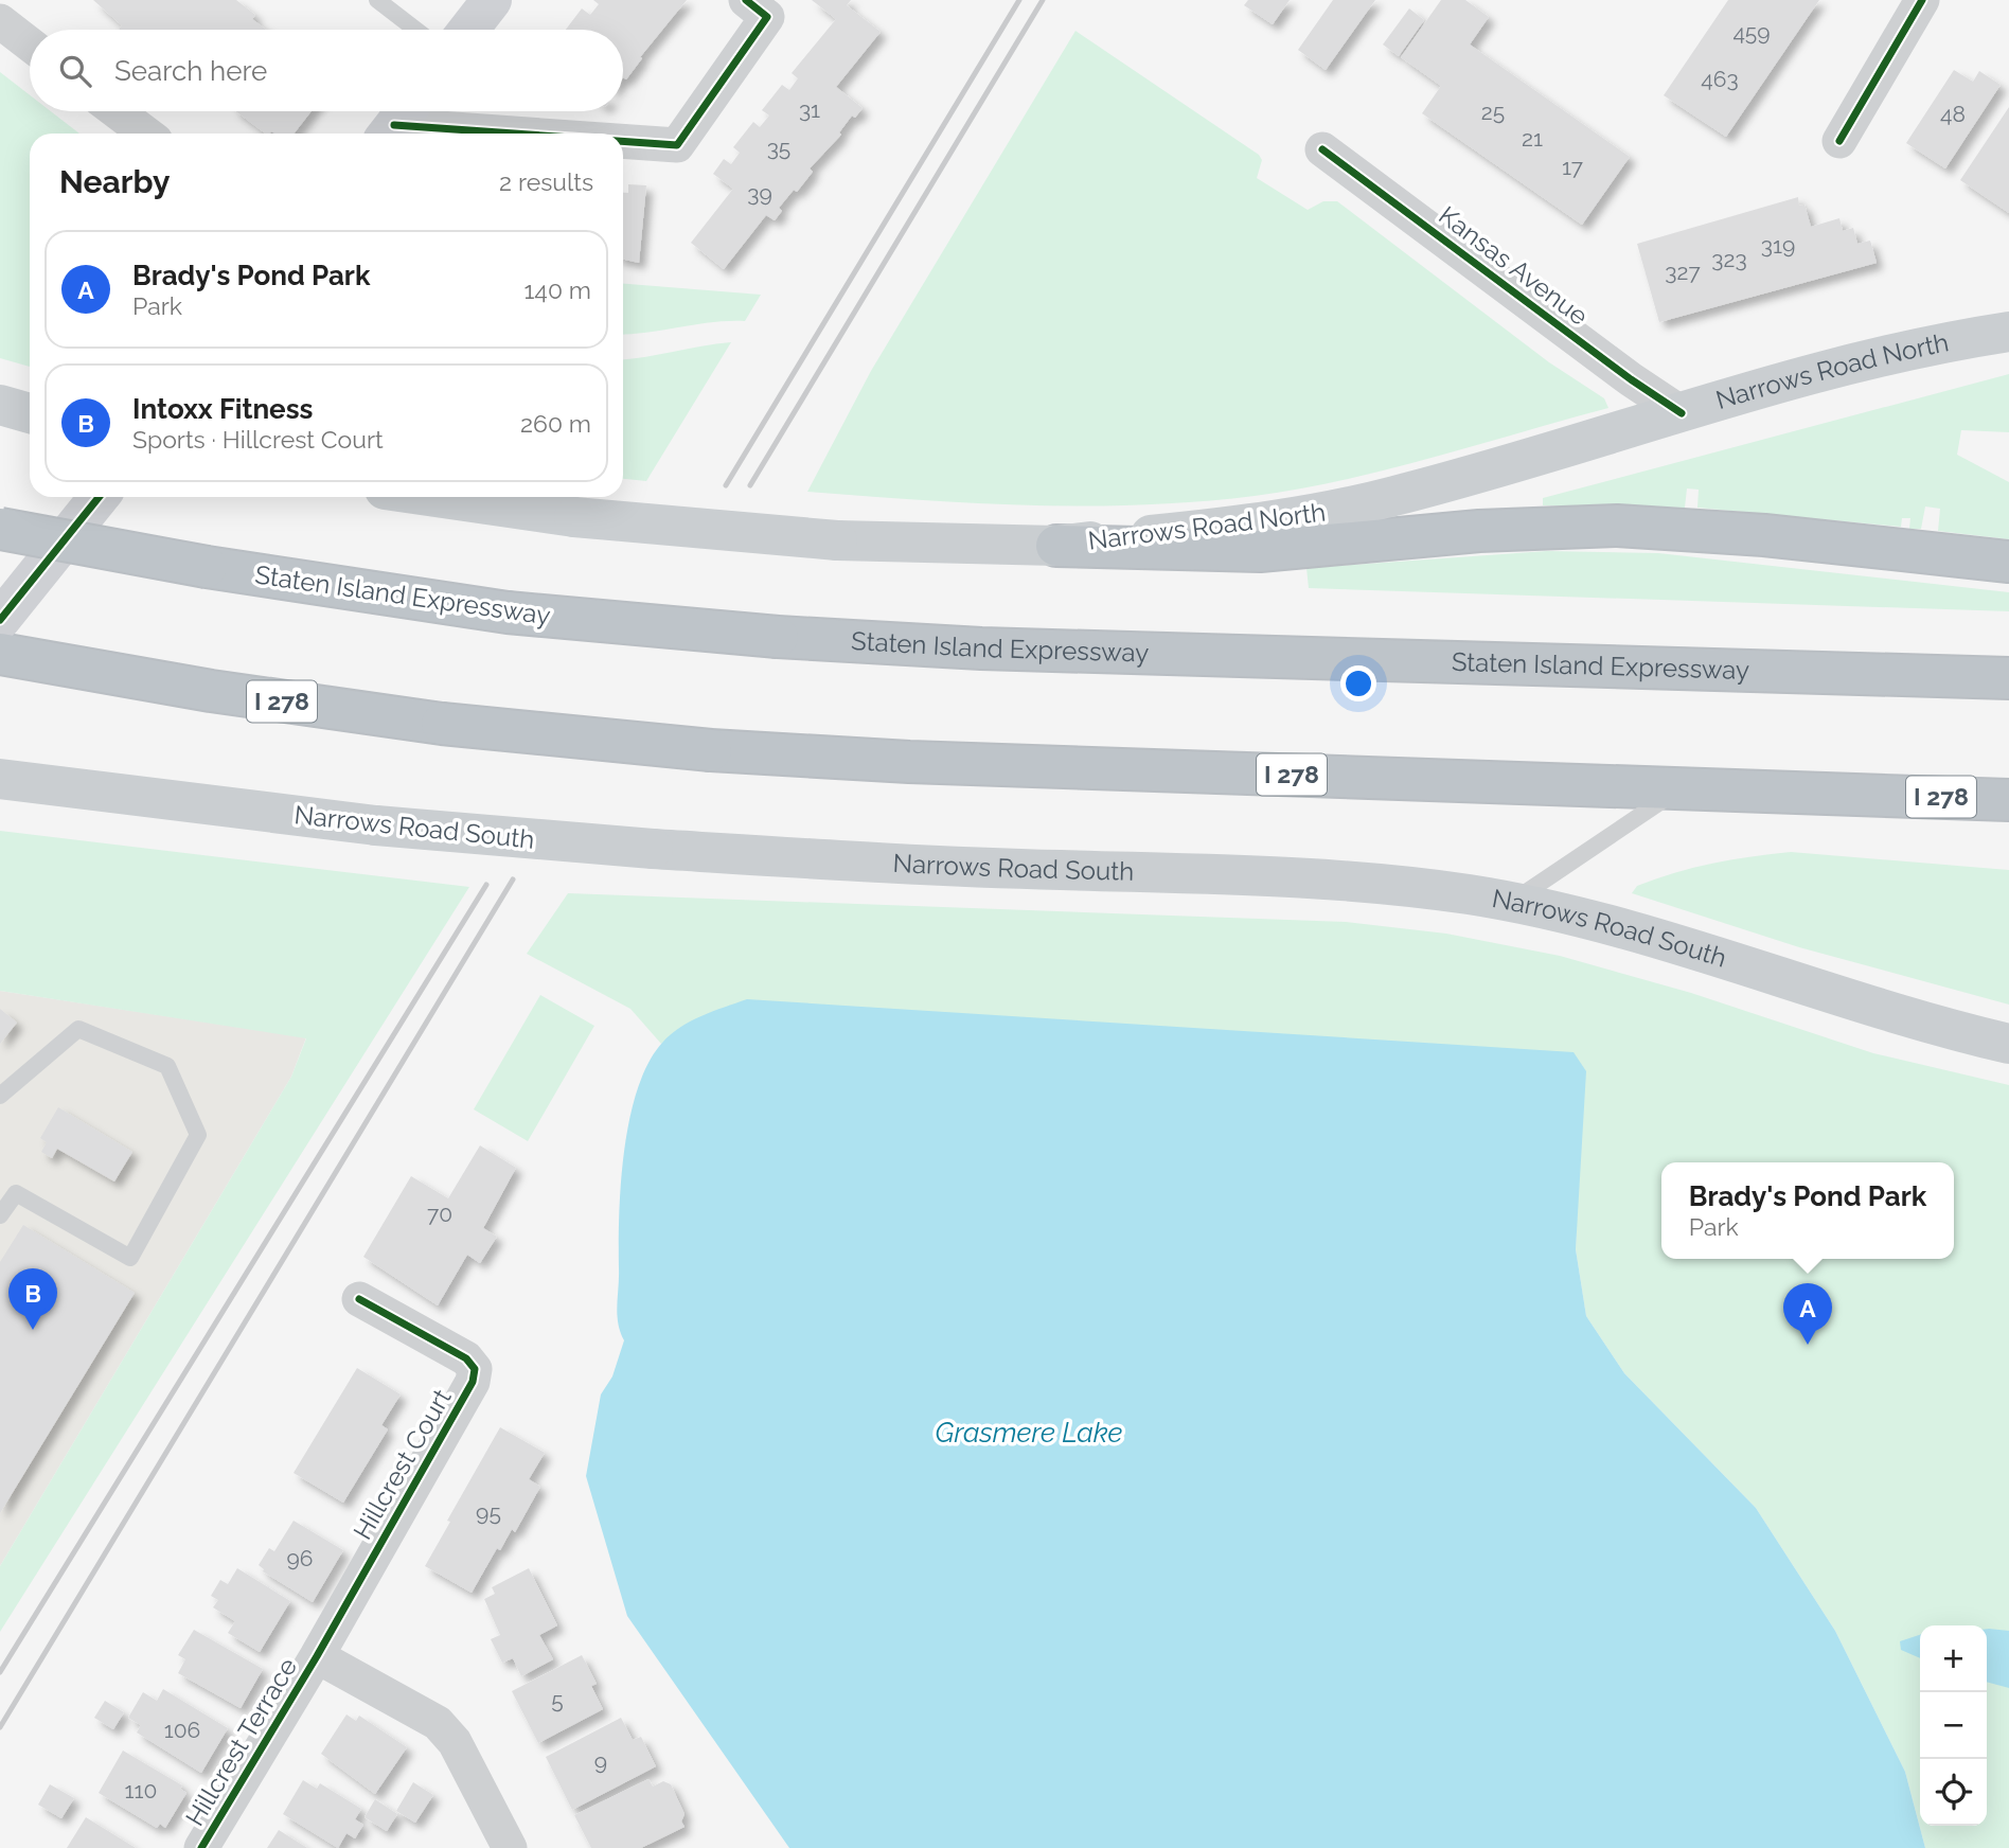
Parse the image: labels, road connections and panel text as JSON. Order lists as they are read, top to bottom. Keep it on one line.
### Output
{"streets":{"highway":["Staten Island Expressway","I 278"],"main road":["Narrows Road North","Narrows Road South"],"street":["Kansas Avenue","Hillcrest Court","Hillcrest Terrace"]},"crossings":[["Kansas Avenue","Narrows Road North"],["Hillcrest Court","Hillcrest Terrace"]],"water":["Grasmere Lake"],"house_numbers":["459","463","31","25","48","21","35","17","39","319","323","327","70","95","96","5","106","9","110"],"page":{"search":"Search here","heading":["Nearby","2 results"],"list":[{"mark":"A","name":"Brady's Pond Park","note":"Park","value":"140 m"},{"mark":"B","name":"Intoxx Fitness","note":"Sports · Hillcrest Court","value":"260 m"}],"popup":["Brady's Pond Park","Park"],"pins":["B","A"],"map_buttons":["+","−"]}}
